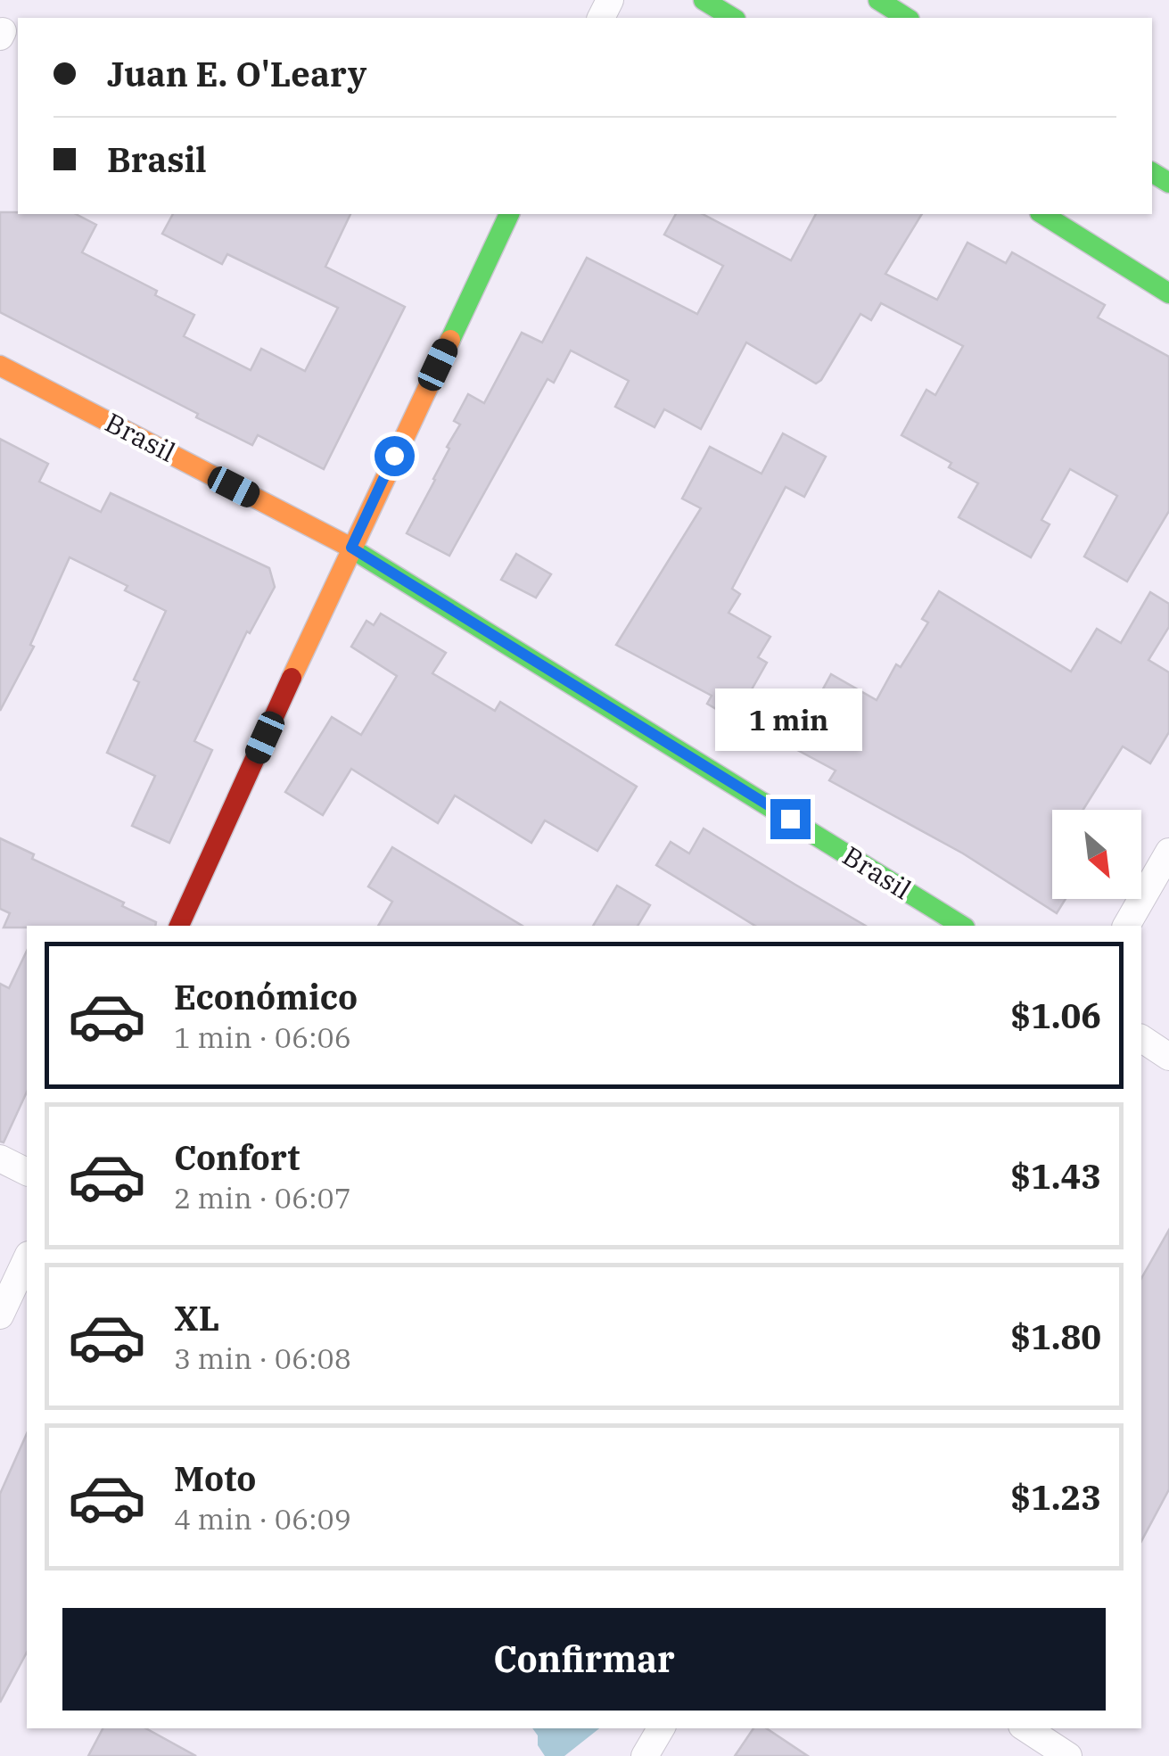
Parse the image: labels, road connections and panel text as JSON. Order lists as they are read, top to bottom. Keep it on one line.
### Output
{"streets":{"street":["Brasil"]},"north":"bottom right","page":{"banner":["Juan E. O'Leary","Brasil"],"bubble":"1 min","list":[{"name":"Económico","note":"1 min · 06:06","value":"$1.06"},{"name":"Confort","note":"2 min · 06:07","value":"$1.43"},{"name":"XL","note":"3 min · 06:08","value":"$1.80"},{"name":"Moto","note":"4 min · 06:09","value":"$1.23"}],"buttons":"Confirmar"}}
